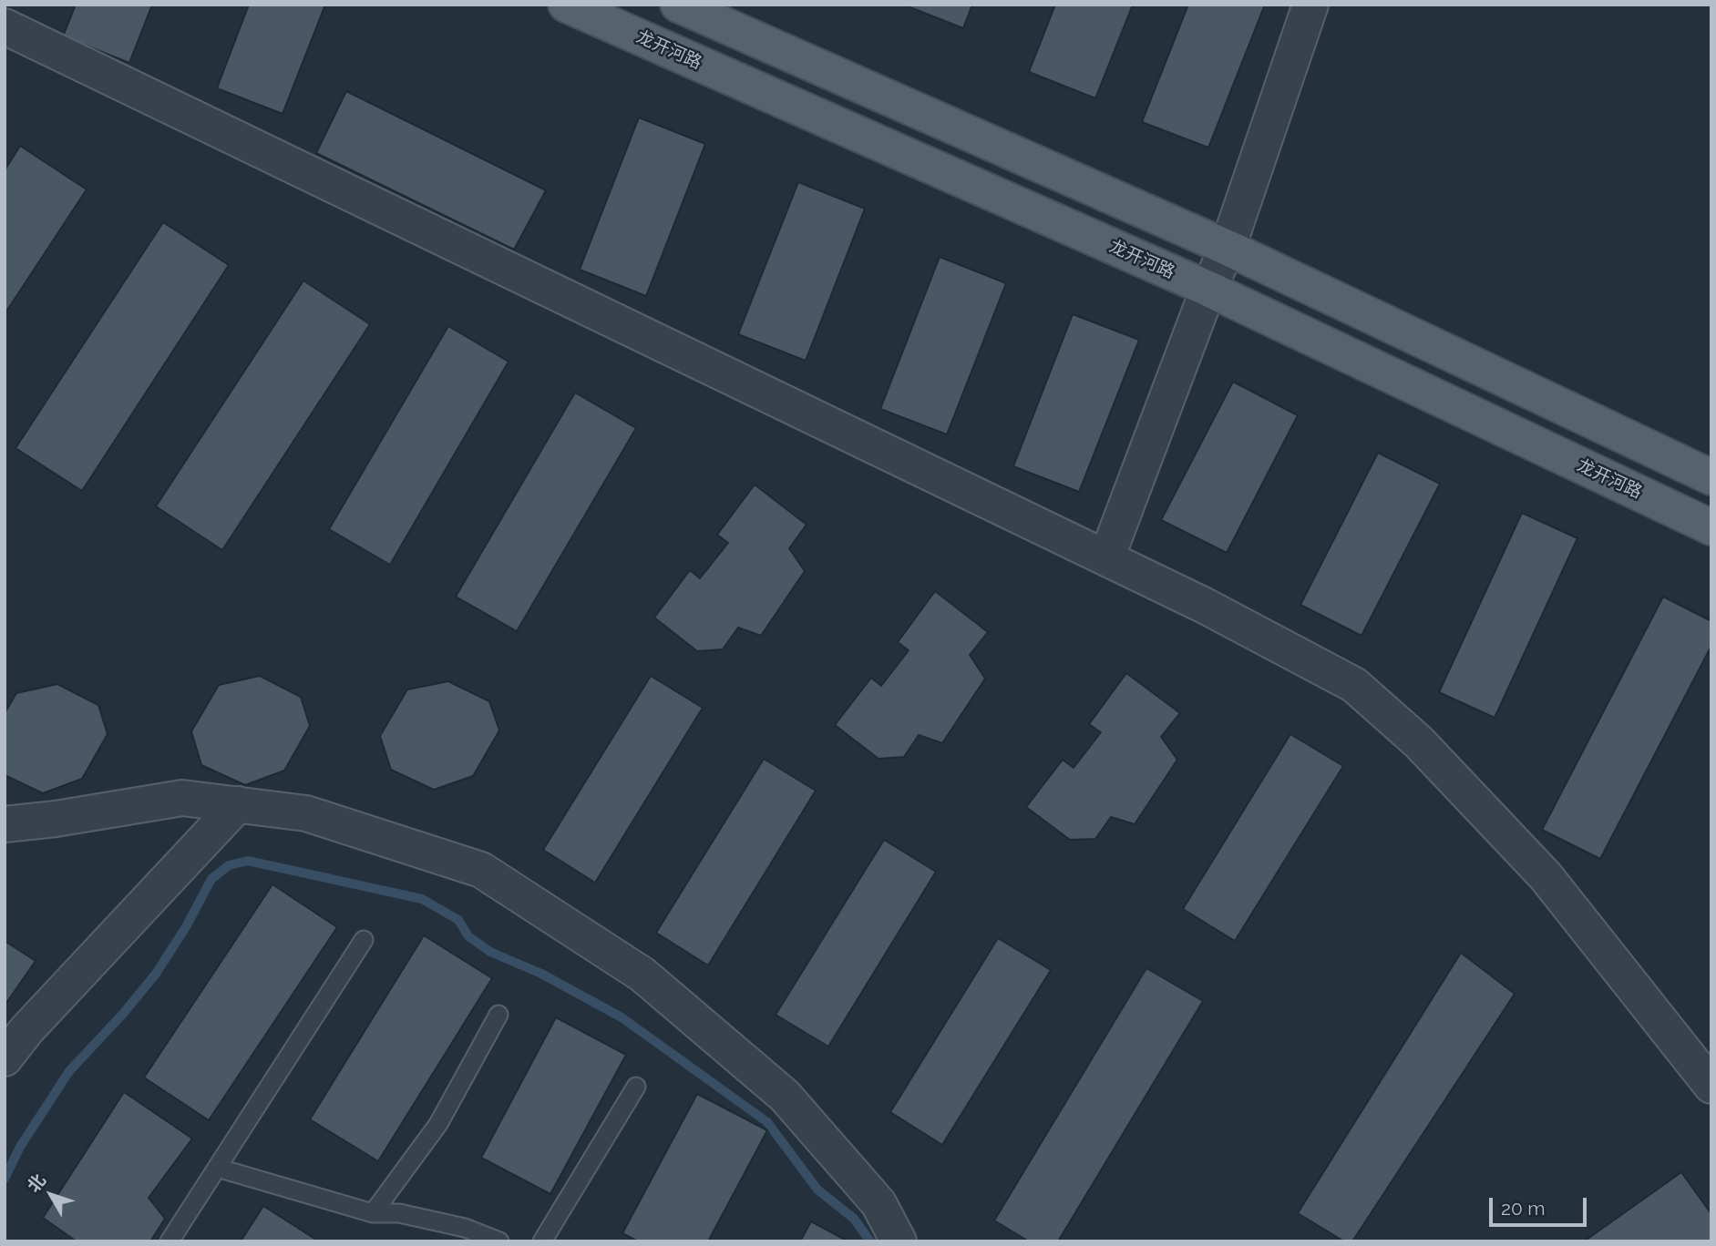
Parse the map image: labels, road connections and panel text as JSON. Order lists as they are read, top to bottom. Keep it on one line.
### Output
{"streets":{"main road":["龙开河路"]},"scale_bar":"20 m","north":"top left"}
